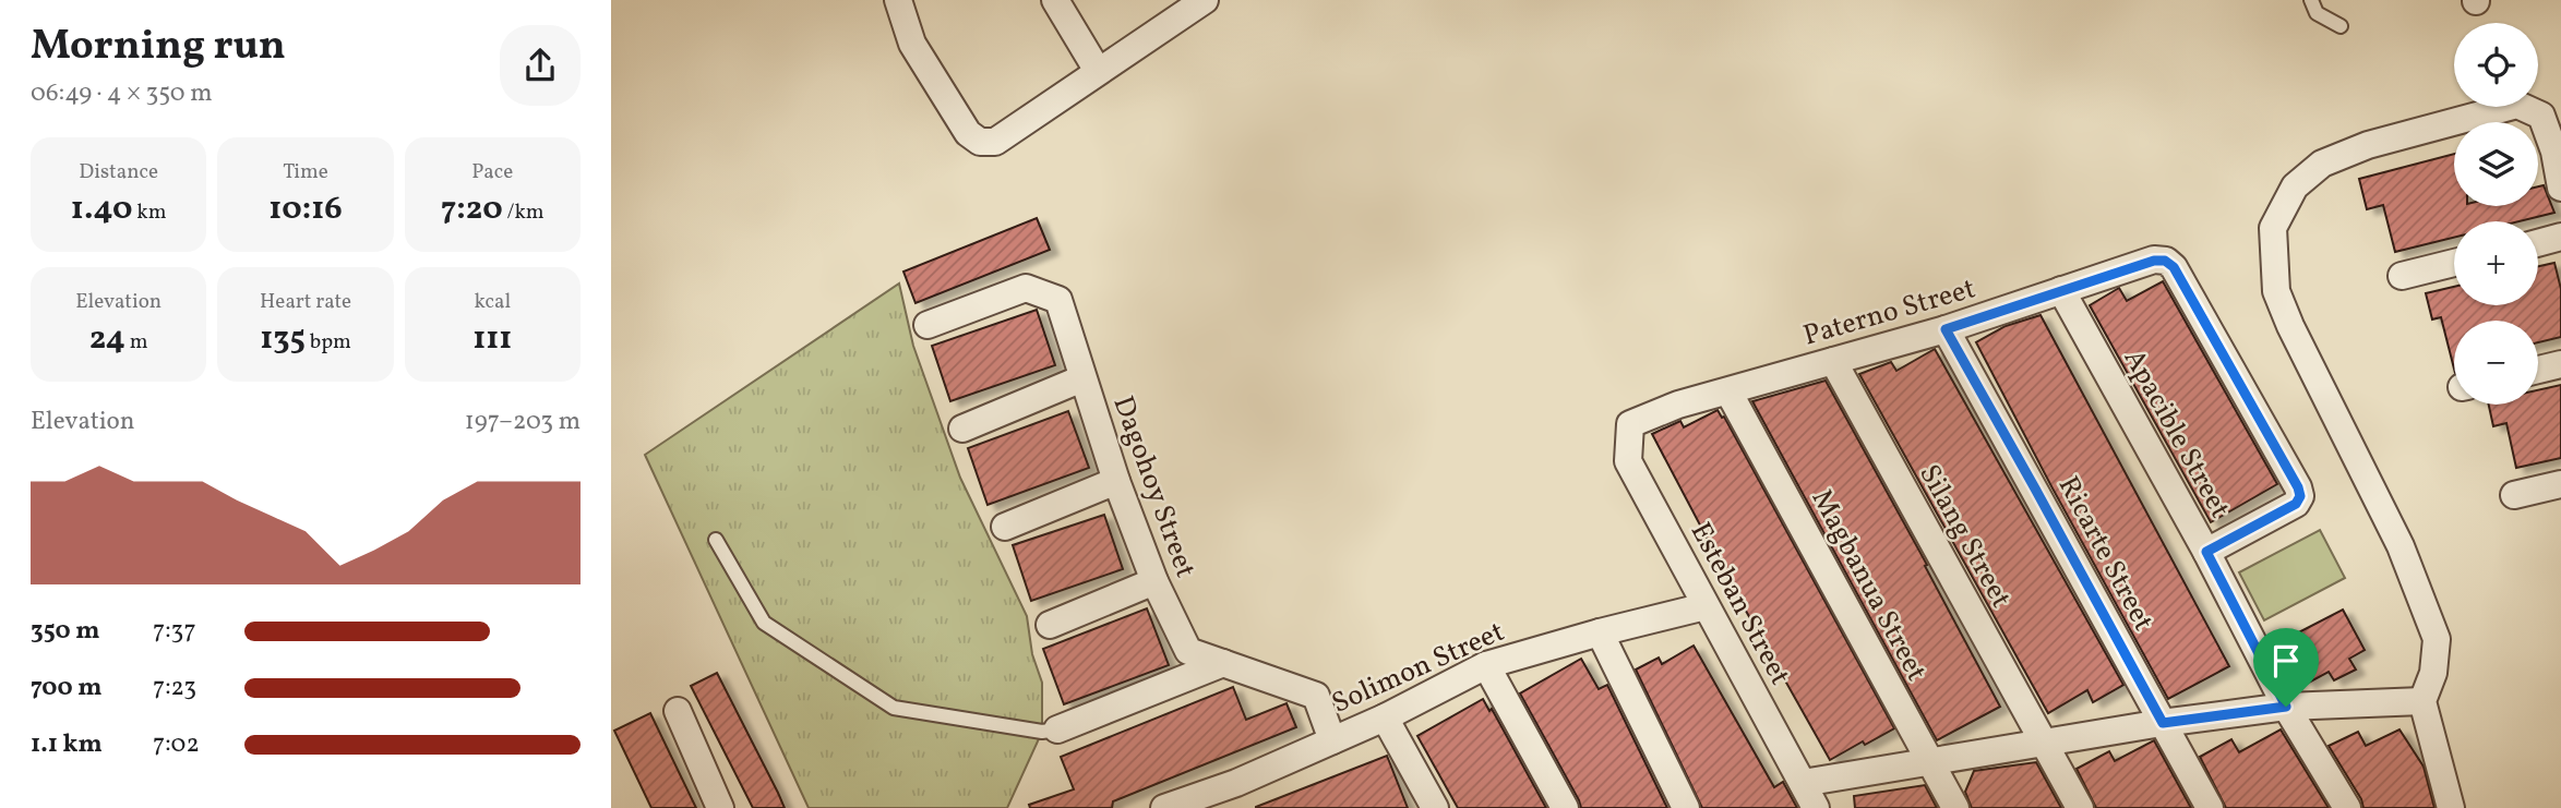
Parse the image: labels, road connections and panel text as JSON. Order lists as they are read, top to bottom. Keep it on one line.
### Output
{"streets":{"street":["Paterno Street","Apacible Street","Dagohoy Street","Silang Street","Ricarte Street","Magbanua Street","Esteban Street","Solimon Street"]},"crossings":[["Paterno Street","Apacible Street"],["Paterno Street","Silang Street"],["Paterno Street","Ricarte Street"],["Paterno Street","Magbanua Street"],["Paterno Street","Esteban Street"],["Dagohoy Street","Solimon Street"],["Esteban Street","Solimon Street"]],"page":{"heading":["Morning run","06:49 · 4 × 350 m"],"map_buttons":["+","−"],"stats":[["Distance","1.40 km"],["Time","10:16"],["Pace","7:20 /km"],["Elevation","24 m"],["Heart rate","135 bpm"],["kcal","111"]],"chart":["Elevation","197–203 m"],"list":[{"name":"350 m","note":"7:37"},{"name":"700 m","note":"7:23"},{"name":"1.1 km","note":"7:02"}]}}
